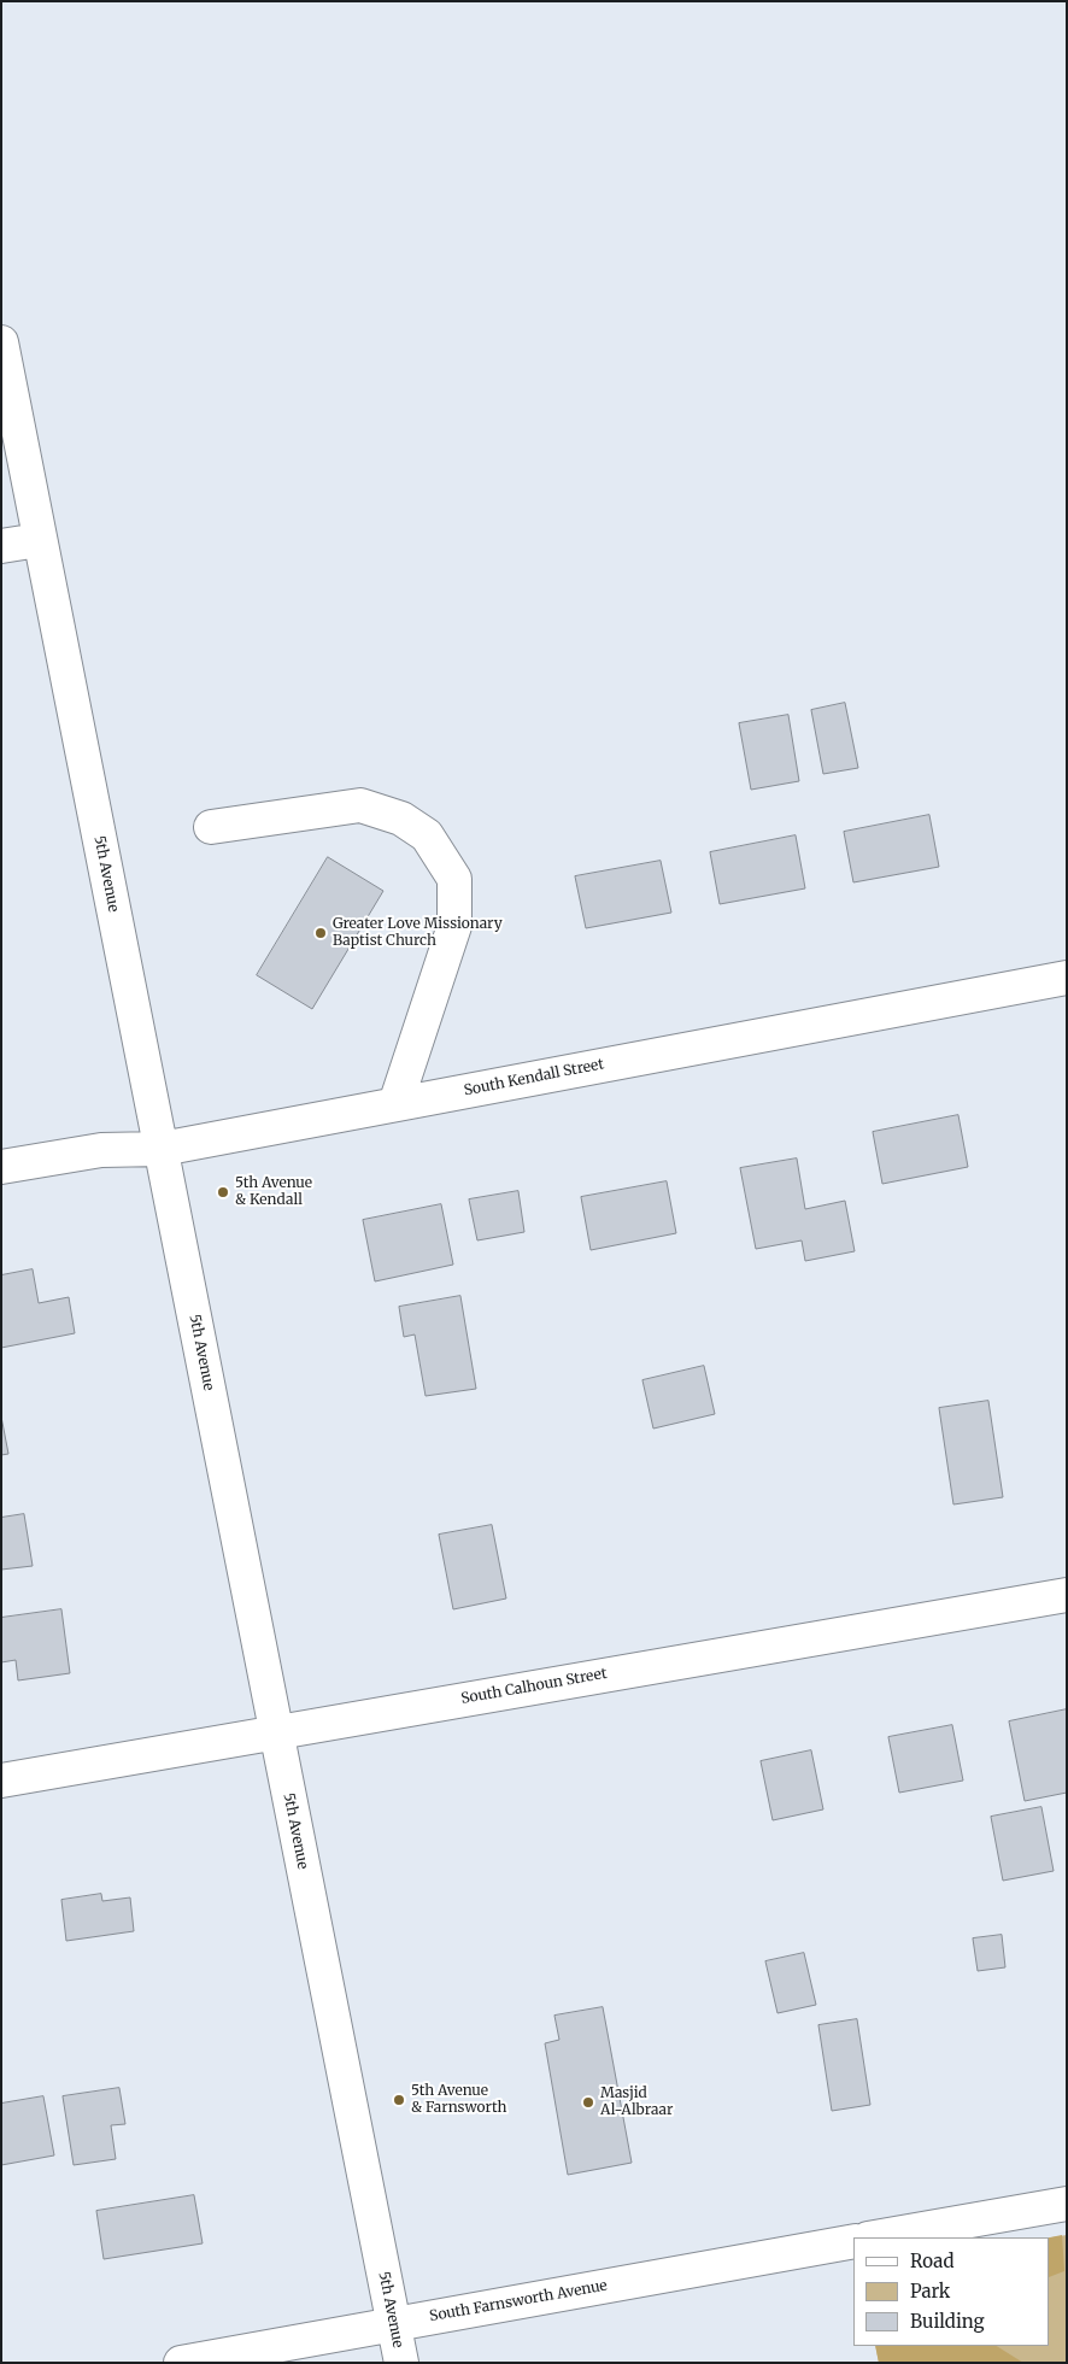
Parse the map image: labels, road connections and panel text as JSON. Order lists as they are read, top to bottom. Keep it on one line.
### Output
{"streets":{"street":["5th Avenue","South Kendall Street","South Calhoun Street","South Farnsworth Avenue"]},"crossings":[["5th Avenue","South Kendall Street"],["5th Avenue","South Calhoun Street"],["5th Avenue","South Farnsworth Avenue"]],"places":["Greater Love Missionary Baptist Church","5th Avenue & Kendall","5th Avenue & Farnsworth","Masjid Al-Albraar"],"legend":["Road","Park","Building"]}
